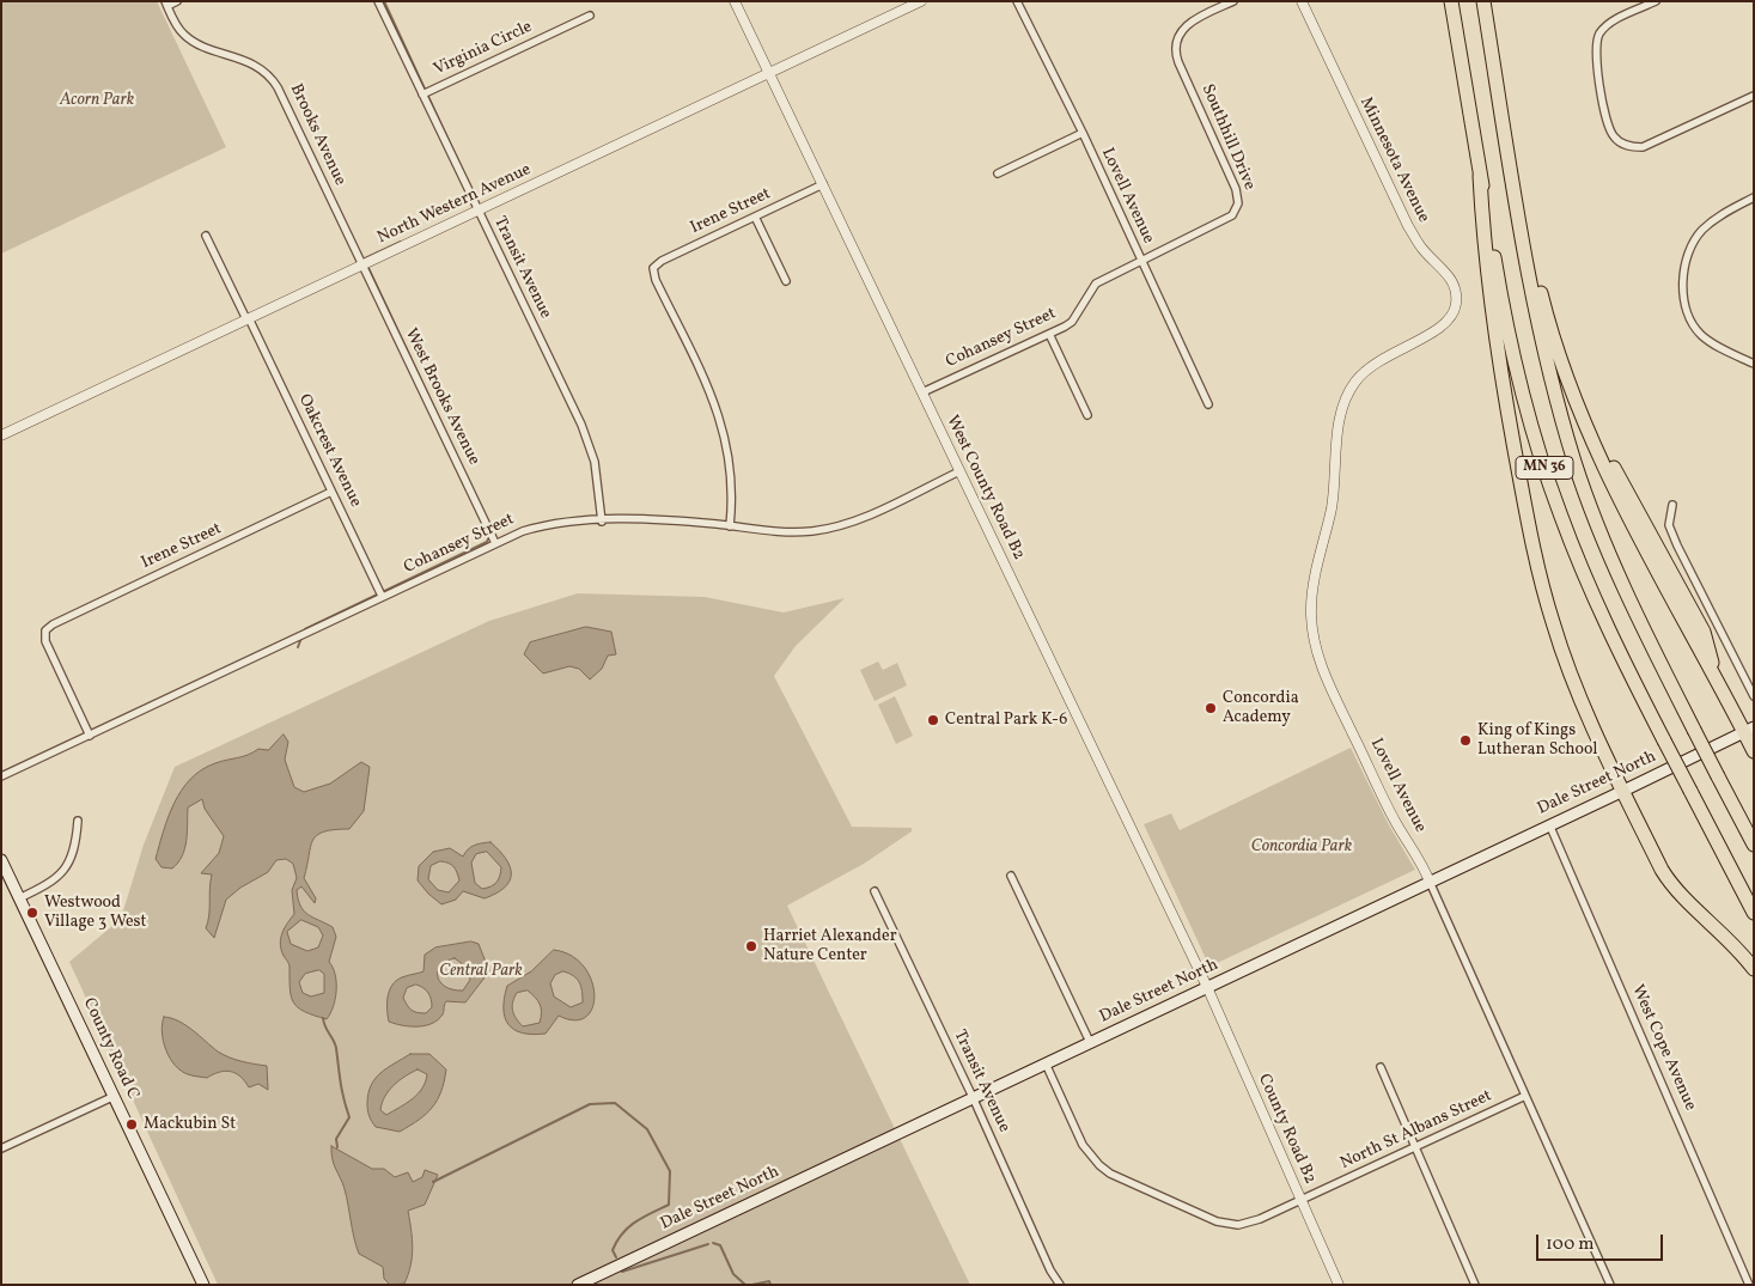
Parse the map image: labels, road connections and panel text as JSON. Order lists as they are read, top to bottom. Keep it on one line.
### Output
{"streets":{"highway":["MN 36"],"main road":["Dale Street North","County Road C"],"street":["Virginia Circle","Brooks Avenue","Southhill Drive","Minnesota Avenue","Lovell Avenue","North Western Avenue","Irene Street","Transit Avenue","Cohansey Street","West Brooks Avenue","Oakcrest Avenue","West County Road B2","West Cope Avenue","County Road B2","North St Albans Street"]},"crossings":[["Virginia Circle","Transit Avenue"],["Brooks Avenue","North Western Avenue"],["Brooks Avenue","West Brooks Avenue"],["Southhill Drive","Lovell Avenue"],["Southhill Drive","Cohansey Street"],["Minnesota Avenue","Lovell Avenue"],["Lovell Avenue","Cohansey Street"],["Lovell Avenue","Dale Street North"],["Lovell Avenue","North St Albans Street"],["North Western Avenue","Transit Avenue"],["North Western Avenue","West Brooks Avenue"],["North Western Avenue","Oakcrest Avenue"],["North Western Avenue","West County Road B2"],["Irene Street","Cohansey Street"],["Irene Street","Oakcrest Avenue"],["Irene Street","West County Road B2"],["Transit Avenue","Cohansey Street"],["Transit Avenue","Dale Street North"],["Cohansey Street","West Brooks Avenue"],["Cohansey Street","Oakcrest Avenue"],["Cohansey Street","West County Road B2"],["West County Road B2","Dale Street North"],["West County Road B2","County Road B2"],["Dale Street North","West Cope Avenue"],["Dale Street North","County Road B2"],["Dale Street North","North St Albans Street"],["County Road B2","North St Albans Street"]],"parks":["Acorn Park","Concordia Park","Central Park"],"places":["Concordia Academy","Central Park K-6","King of Kings Lutheran School","Westwood Village 3 West","Harriet Alexander Nature Center","Mackubin St"],"scale_bar":"100 m"}
